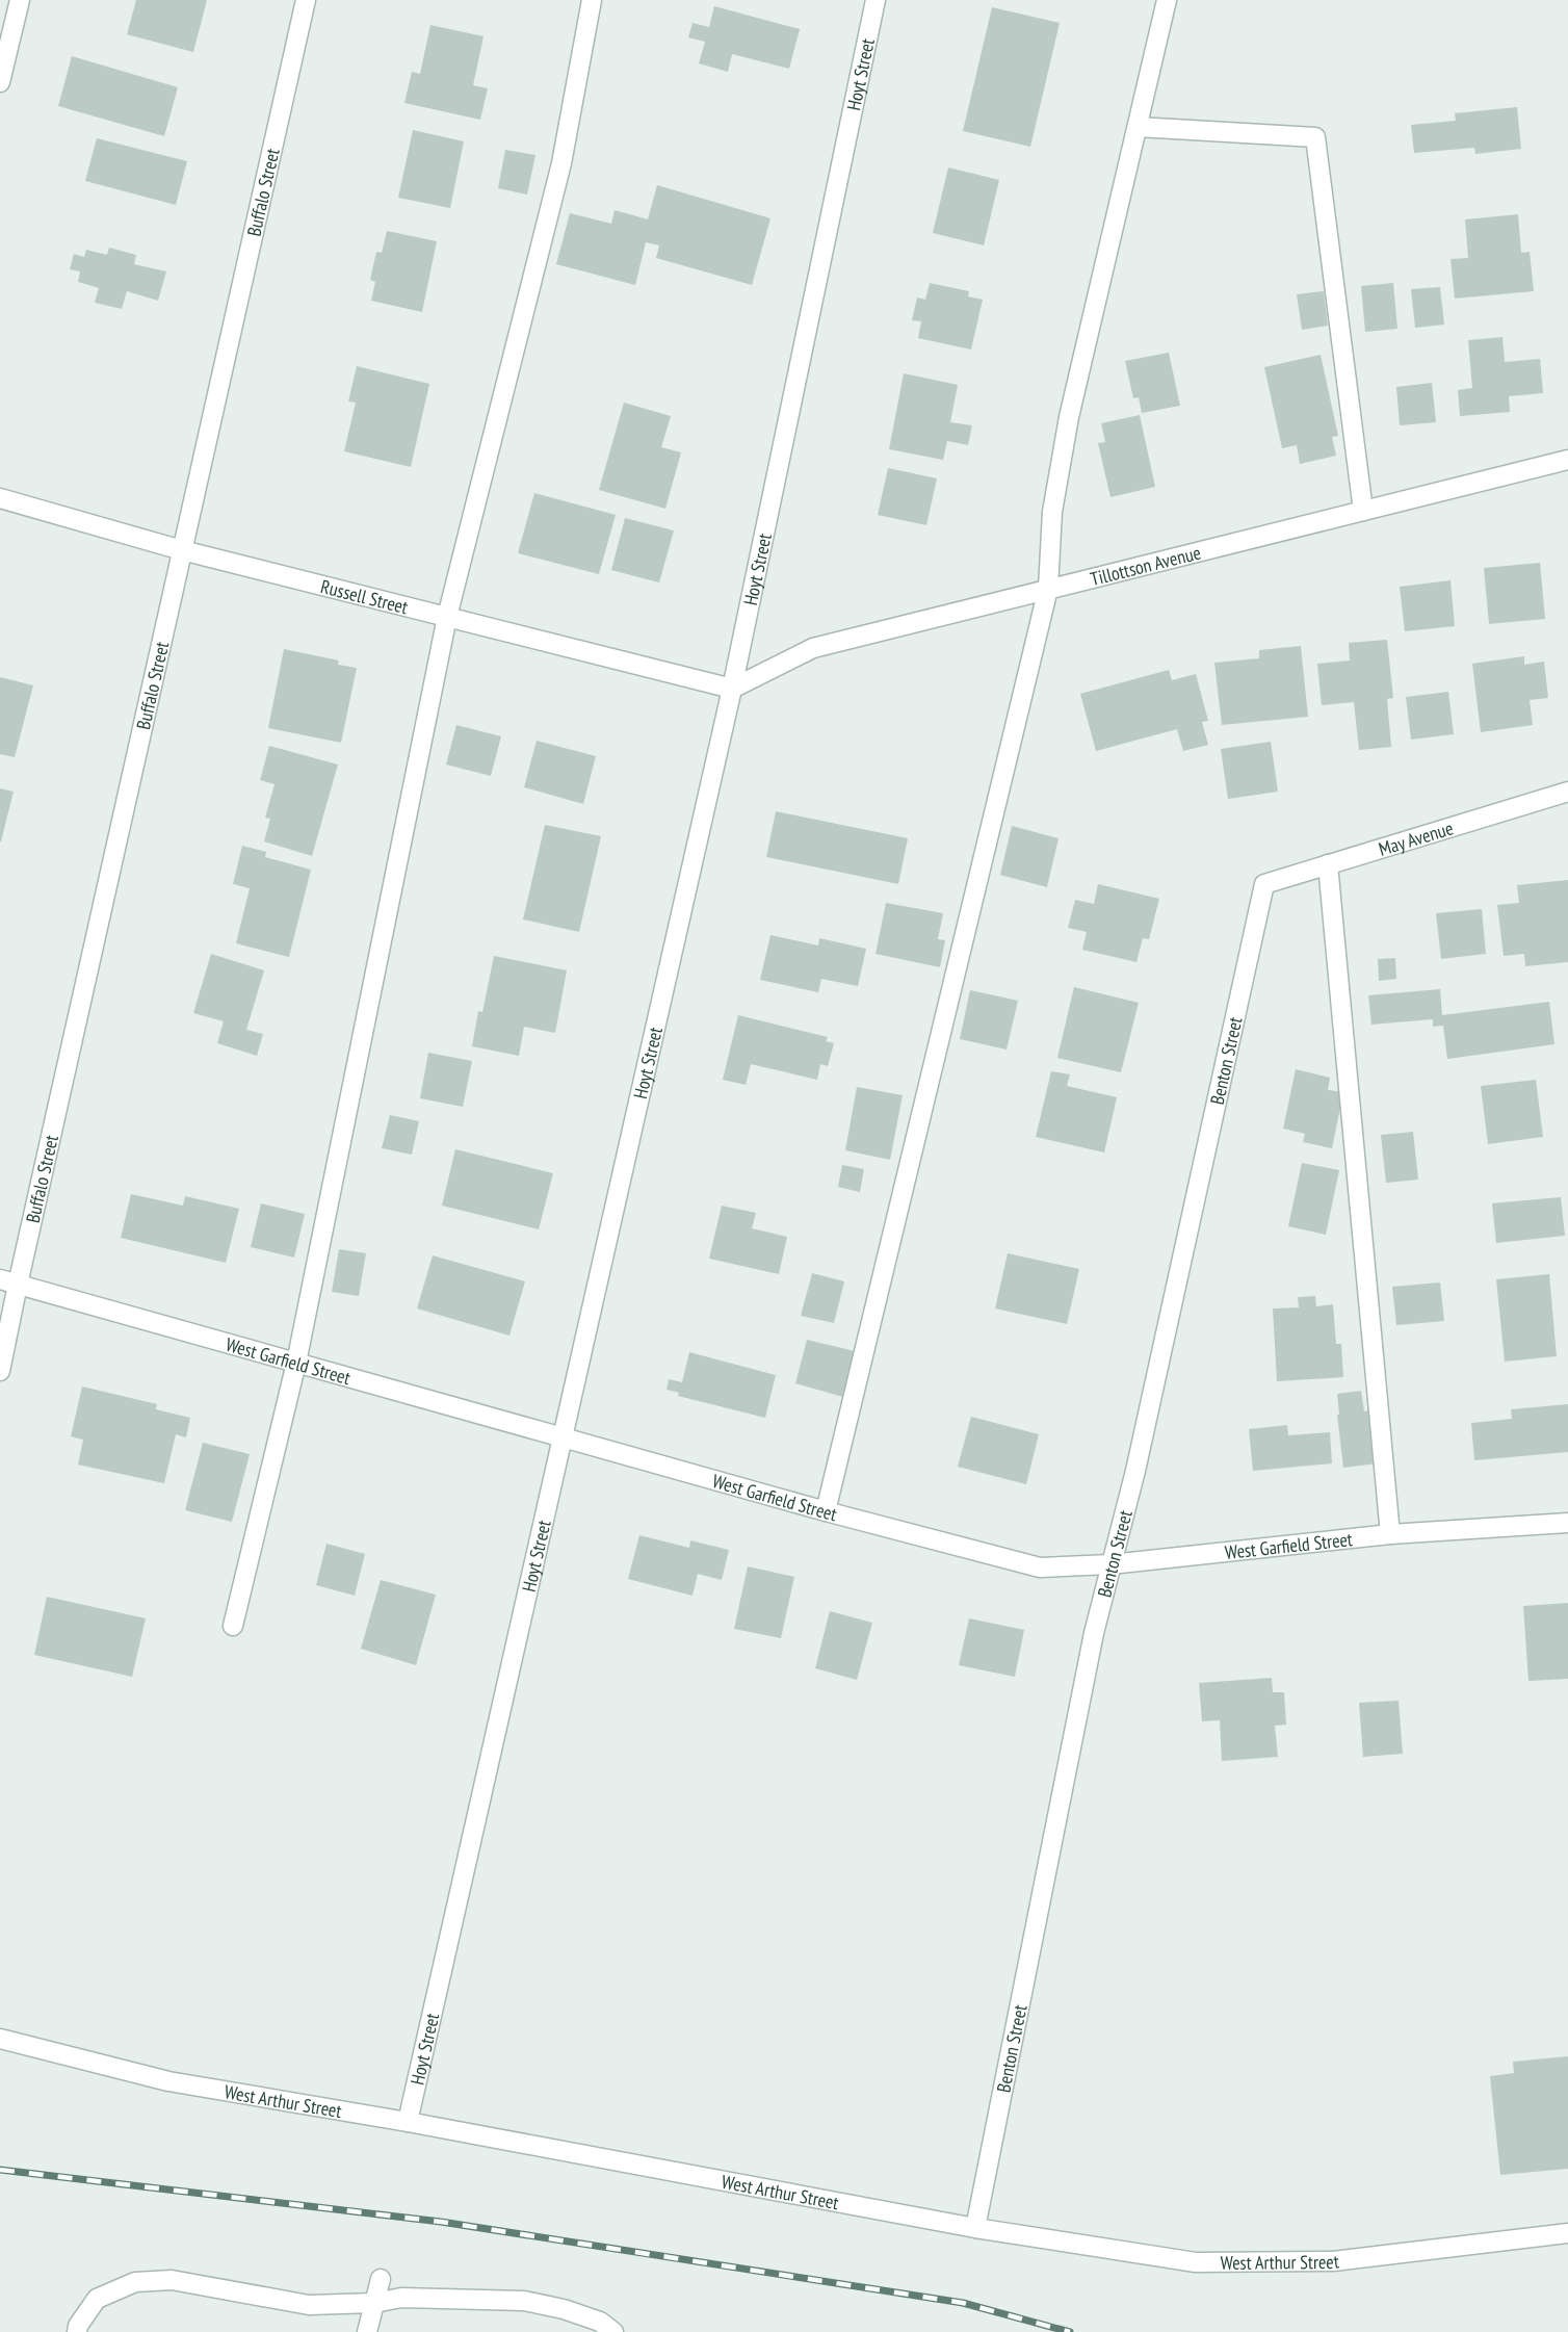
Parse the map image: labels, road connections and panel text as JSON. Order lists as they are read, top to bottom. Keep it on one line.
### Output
{"streets":{"street":["Hoyt Street","Buffalo Street","Tillottson Avenue","Russell Street","May Avenue","Benton Street","West Garfield Street","West Arthur Street"]},"crossings":[["Hoyt Street","Tillottson Avenue"],["Hoyt Street","Russell Street"],["Hoyt Street","West Garfield Street"],["Hoyt Street","West Arthur Street"],["Buffalo Street","Russell Street"],["Buffalo Street","West Garfield Street"],["Tillottson Avenue","Russell Street"],["May Avenue","Benton Street"],["Benton Street","West Garfield Street"],["Benton Street","West Arthur Street"]]}
